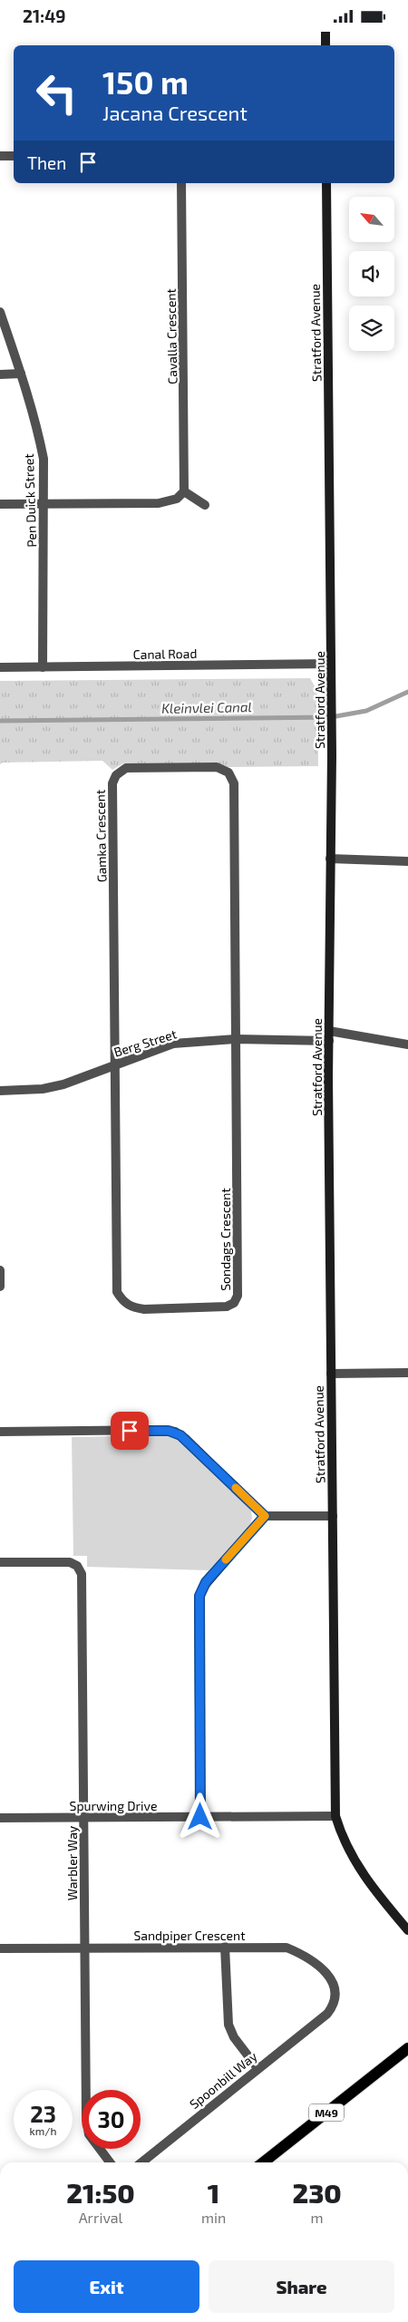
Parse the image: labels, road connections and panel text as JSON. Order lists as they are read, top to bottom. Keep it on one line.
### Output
{"streets":{"main road":["M49"],"street":["Stratford Avenue","Cavalla Crescent","Pen Duick Street","Canal Road","Gamka Crescent","Berg Street","Sondags Crescent","Spurwing Drive","Warbler Way","Sandpiper Crescent","Spoonbill Way"]},"crossings":[["Stratford Avenue","Canal Road"],["Stratford Avenue","Berg Street"],["Stratford Avenue","Spurwing Drive"],["Pen Duick Street","Canal Road"],["Gamka Crescent","Berg Street"],["Gamka Crescent","Sondags Crescent"],["Berg Street","Sondags Crescent"],["Spurwing Drive","Warbler Way"],["Warbler Way","Sandpiper Crescent"],["Sandpiper Crescent","Spoonbill Way"]],"water":["Kleinvlei Canal"],"north":"top left","page":{"status":"21:49","turn":["150 m","Jacana Crescent"],"then":"Then","speed":"23 km/h","limit":"30","eta":["21:50","Arrival","1","min","230","m"],"buttons":["Exit","Share"]}}
